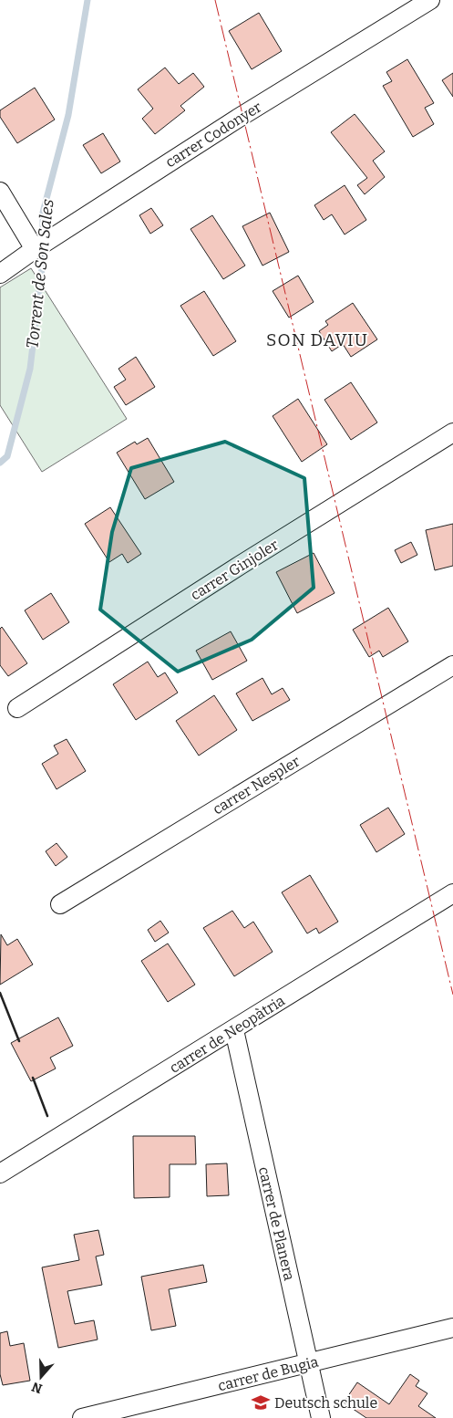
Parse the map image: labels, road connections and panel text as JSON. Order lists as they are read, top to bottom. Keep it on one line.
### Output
{"streets":{"street":["carrer Codonyer","carrer Ginjoler","carrer Nespler","carrer de Neopàtria","carrer de Planera","carrer de Bugia"]},"crossings":[["carrer de Neopàtria","carrer de Planera"],["carrer de Planera","carrer de Bugia"]],"districts":["SON DAVIU"],"water":["Torrent de Son Sales"],"places":{"school or university":["Deutsch schule"]},"north":"bottom"}
